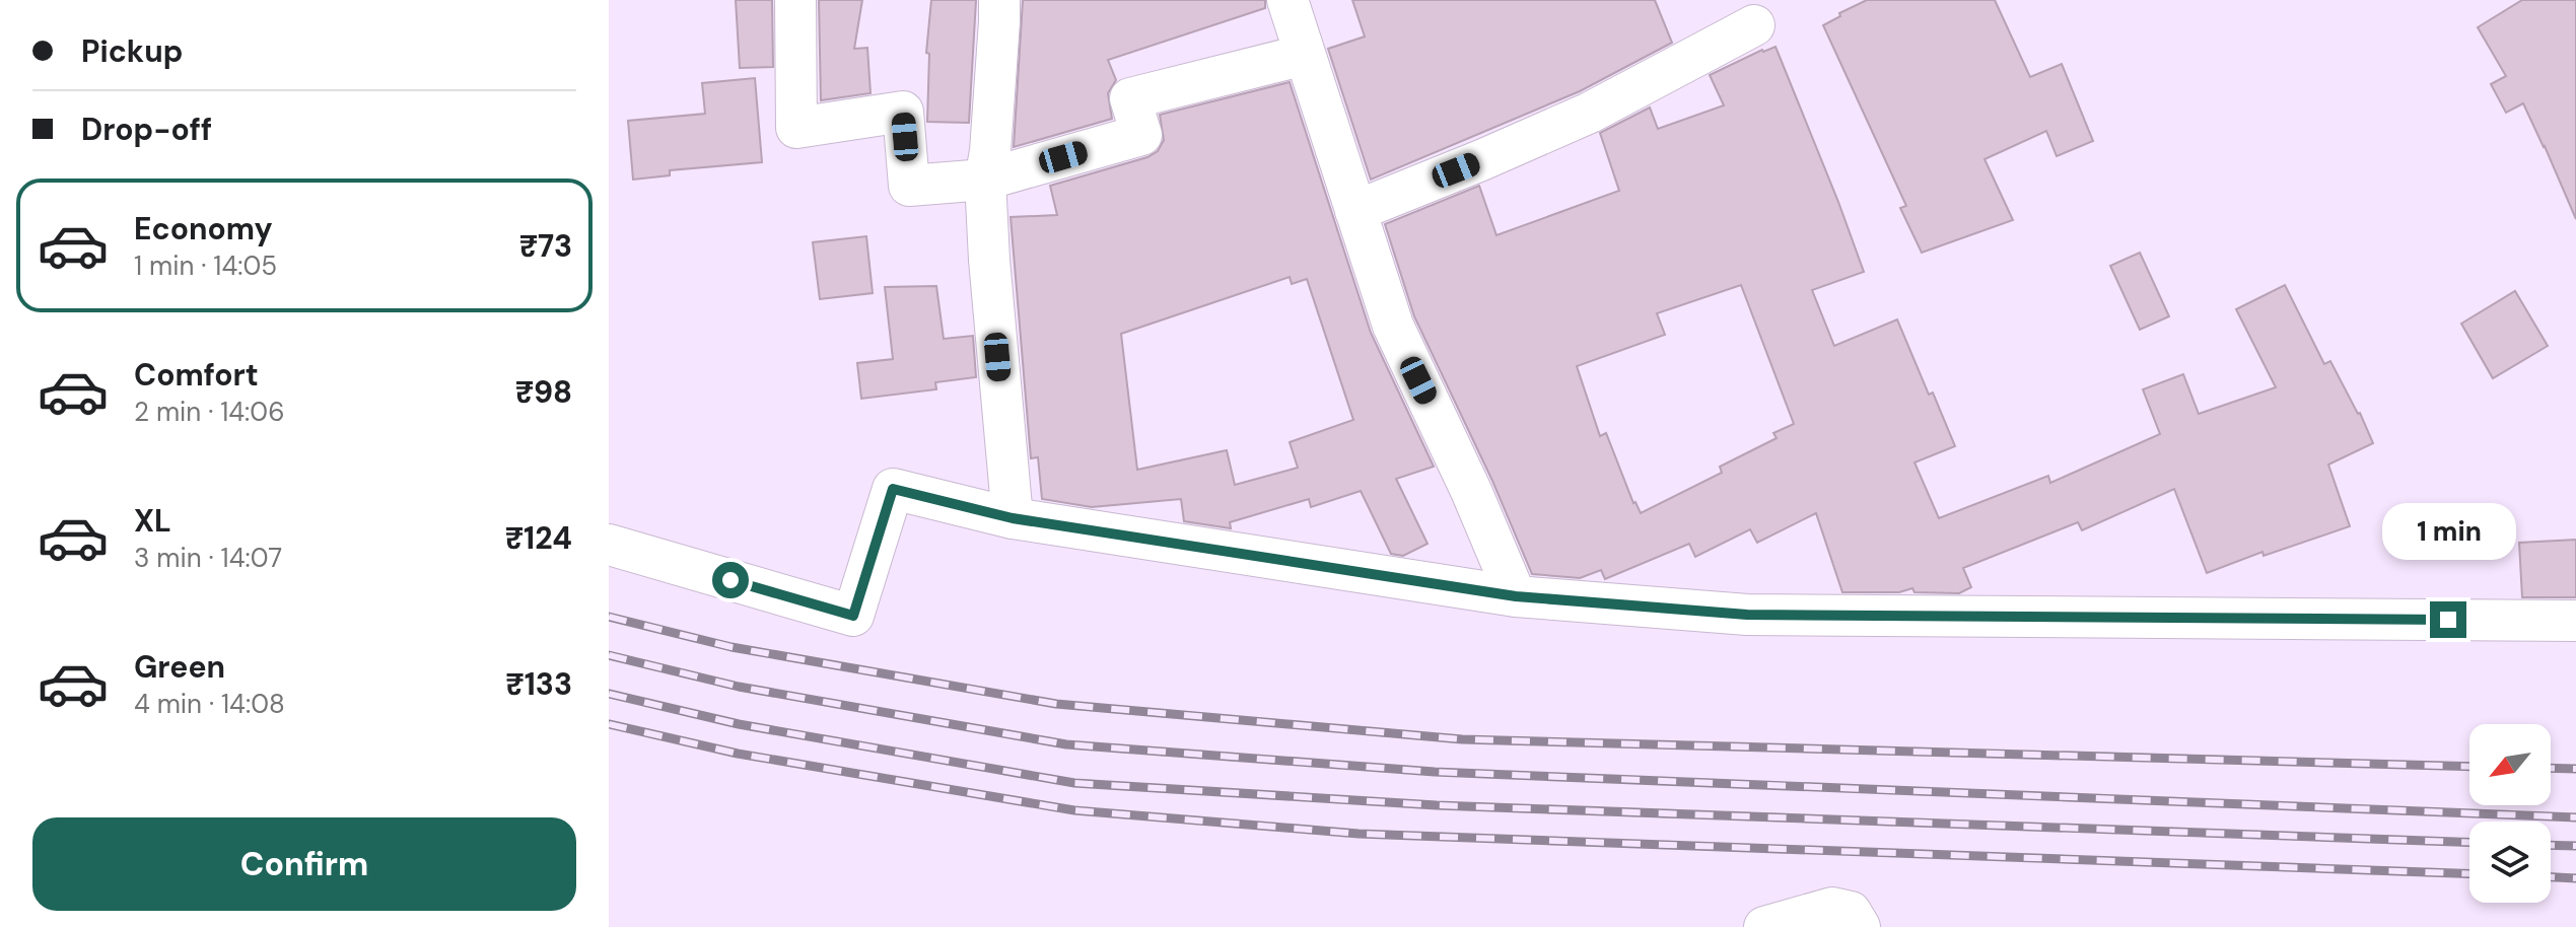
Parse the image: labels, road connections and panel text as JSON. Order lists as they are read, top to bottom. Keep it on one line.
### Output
{"north":"bottom left","page":{"banner":["Pickup","Drop-off"],"list":[{"name":"Economy","note":"1 min · 14:05","value":"₹73"},{"name":"Comfort","note":"2 min · 14:06","value":"₹98"},{"name":"XL","note":"3 min · 14:07","value":"₹124"},{"name":"Green","note":"4 min · 14:08","value":"₹133"}],"bubble":"1 min","buttons":"Confirm"}}
